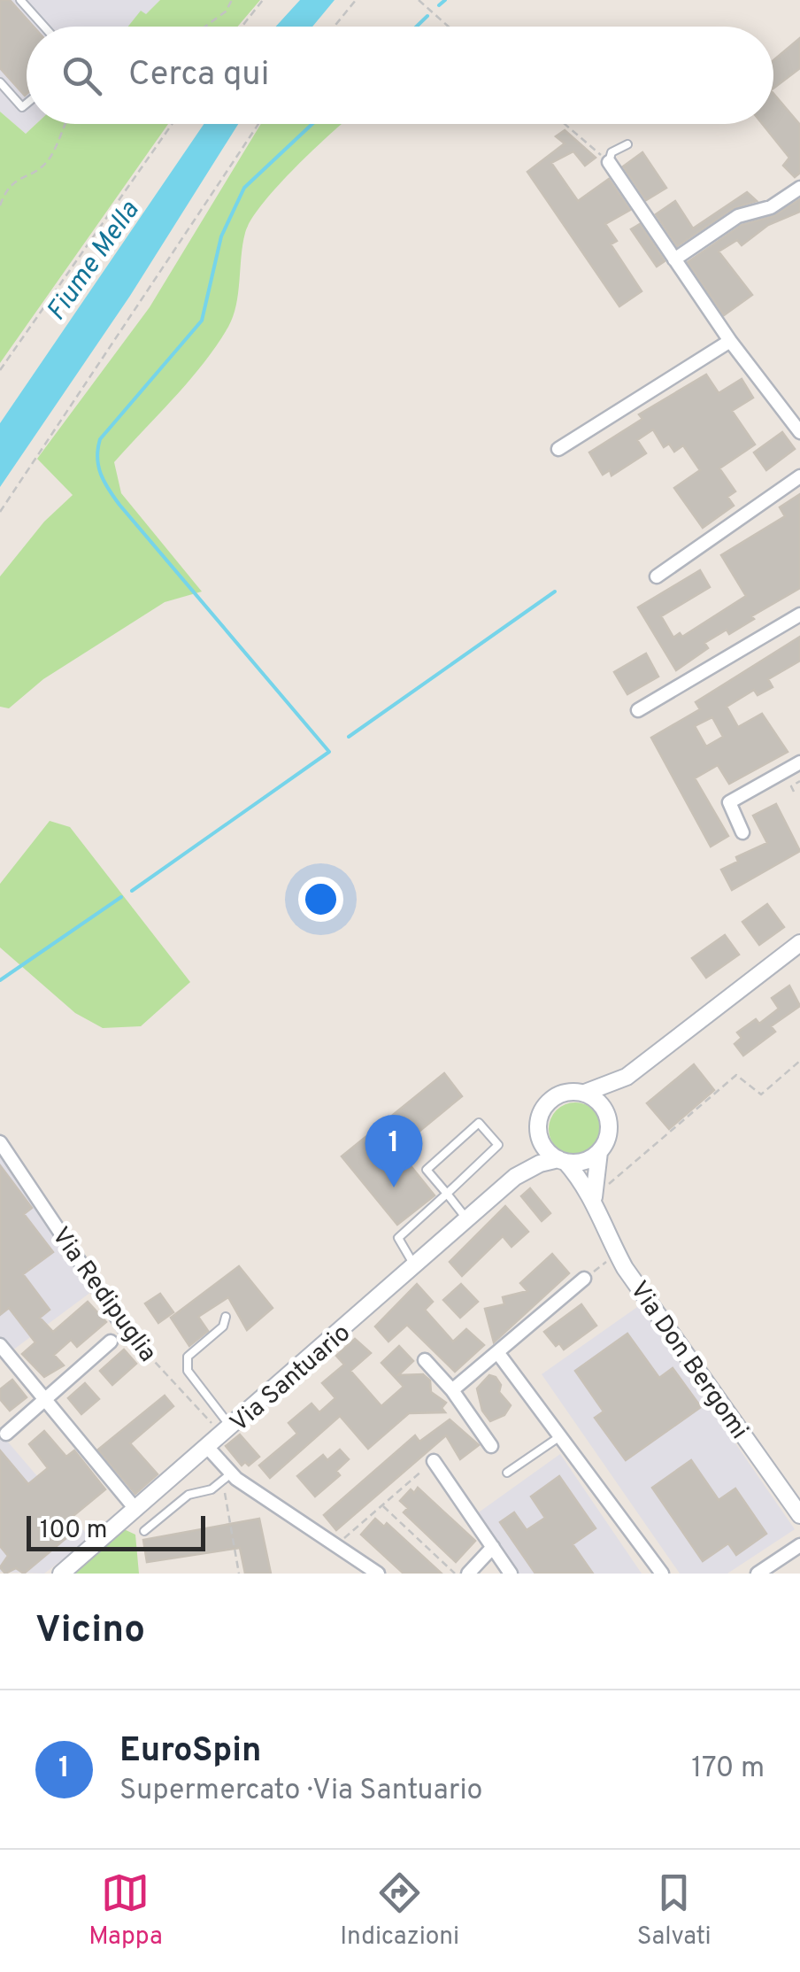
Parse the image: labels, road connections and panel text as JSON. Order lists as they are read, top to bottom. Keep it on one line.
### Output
{"streets":{"street":["Via Redipuglia","Via Don Bergomi","Via Santuario"]},"crossings":[["Via Redipuglia","Via Santuario"],["Via Don Bergomi","Via Santuario"]],"water":["Fiume Mella"],"scale_bar":"100 m","page":{"search":"Cerca qui","pins":"1","scale":"100 m","heading":"Vicino","list":[{"mark":"1","name":"EuroSpin","note":"Supermercato · Via Santuario","value":"170 m"}],"nav":["Mappa","Indicazioni","Salvati"]}}
